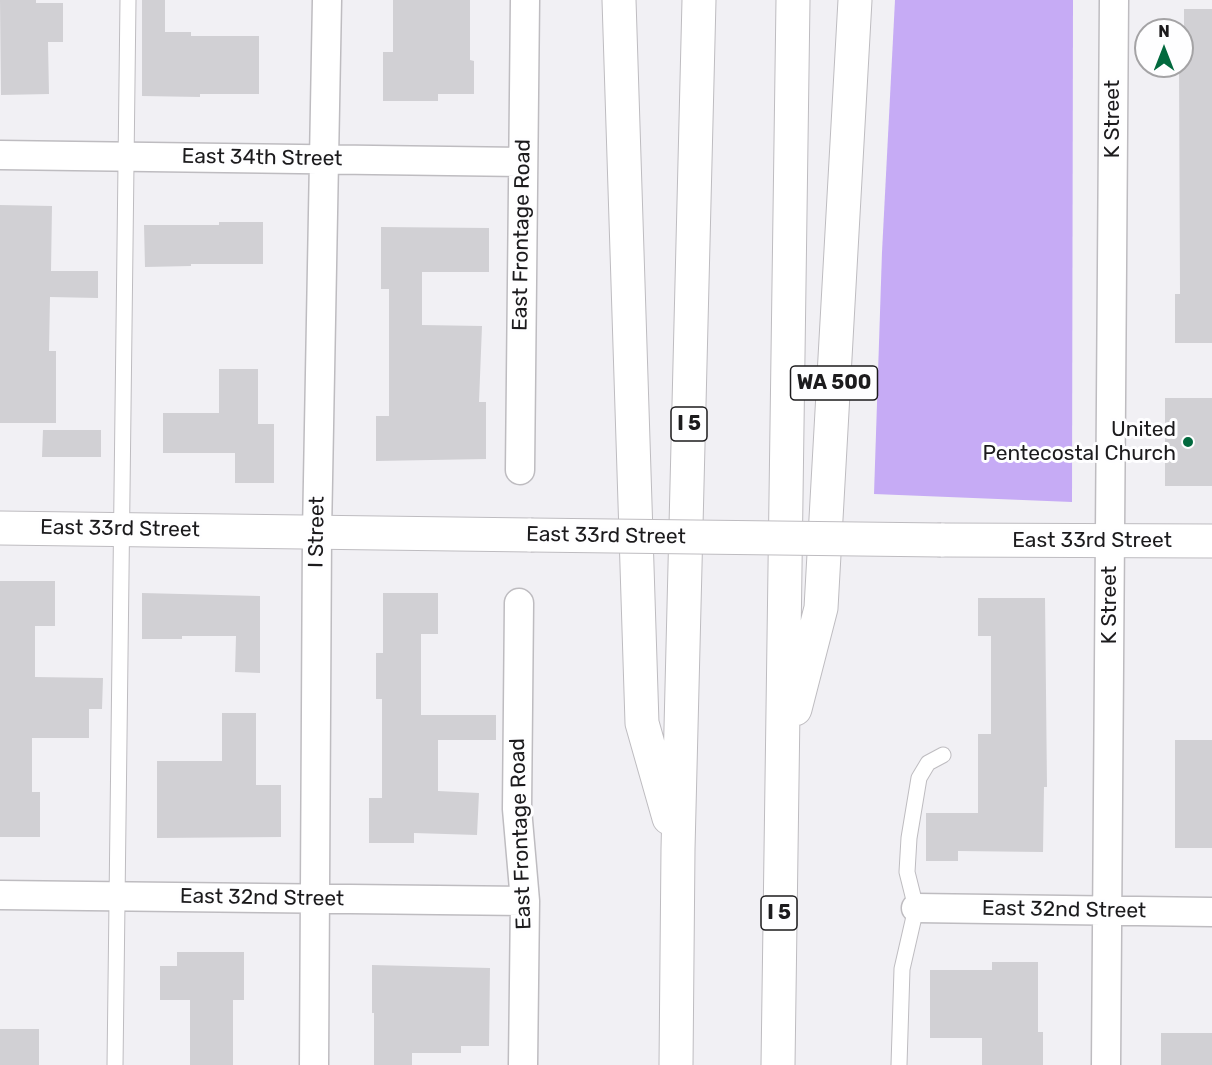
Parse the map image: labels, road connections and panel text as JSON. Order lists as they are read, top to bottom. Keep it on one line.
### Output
{"streets":{"main road":["WA 500","I 5","East 33rd Street"],"street":["K Street","East 34th Street","East Frontage Road","I Street","East 32nd Street"]},"crossings":[["K Street","East 33rd Street"],["K Street","East 32nd Street"],["East 34th Street","East Frontage Road"],["East 34th Street","I Street"],["East Frontage Road","East 32nd Street"],["WA 500","I 5"],["East 33rd Street","I Street"],["I Street","East 32nd Street"]],"places":["United Pentecostal Church"],"north":"top"}
